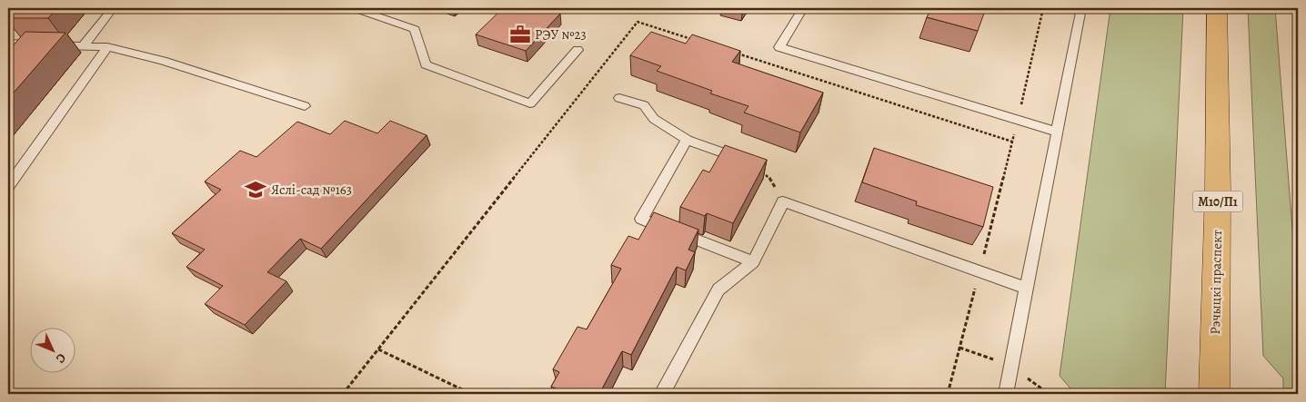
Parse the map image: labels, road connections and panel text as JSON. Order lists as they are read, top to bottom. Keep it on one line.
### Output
{"streets":{"main road":["М10/П1","Рэчыцкі праспект"]},"places":{"office":["РЭУ №23"],"school or university":["Яслі-сад №163"]},"north":"bottom right"}
